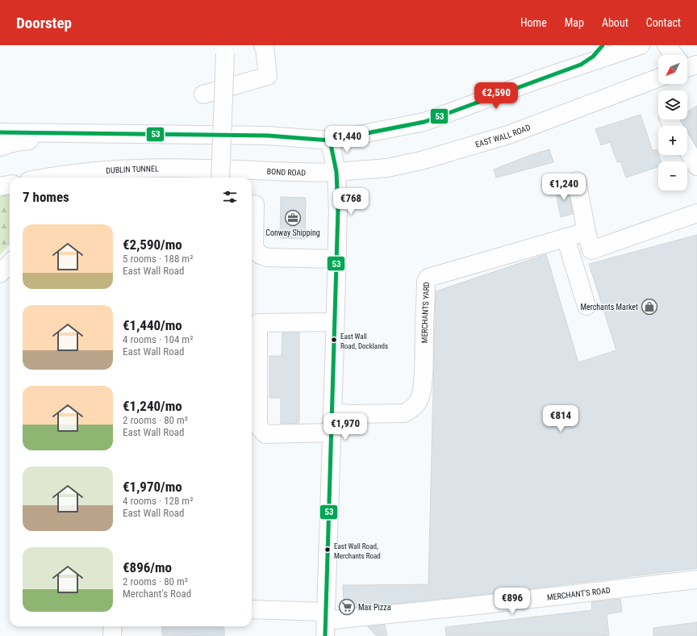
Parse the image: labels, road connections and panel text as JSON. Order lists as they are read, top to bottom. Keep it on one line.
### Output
{"streets":{"main road":["EAST WALL ROAD","DUBLIN TUNNEL","BOND ROAD","MERCHANTS YARD","MERCHANT'S ROAD"]},"crossings":[["EAST WALL ROAD","BOND ROAD"],["DUBLIN TUNNEL","BOND ROAD"]],"places":{"office":["Conway Shipping"],"shop":["Merchants Market"],"other":["East Wall Road, Docklands","East Wall Road, Merchants Road"],"supermarket":["Max Pizza"]},"lines":["transit line 53"],"north":"bottom left","page":{"header":"Doorstep","nav":["Home","Map","About","Contact"],"map_buttons":["+","−"],"price":["€2,590","€1,440","€1,240","€768","€814","€1,970","€896"],"heading":"7 homes","list":[{"name":"€2,590/mo","note":"5 rooms · 188 m² · East Wall Road"},{"name":"€1,440/mo","note":"4 rooms · 104 m² · East Wall Road"},{"name":"€1,240/mo","note":"2 rooms · 80 m² · East Wall Road"},{"name":"€1,970/mo","note":"4 rooms · 128 m² · East Wall Road"},{"name":"€896/mo","note":"2 rooms · 80 m² · Merchant's Road"}]}}
